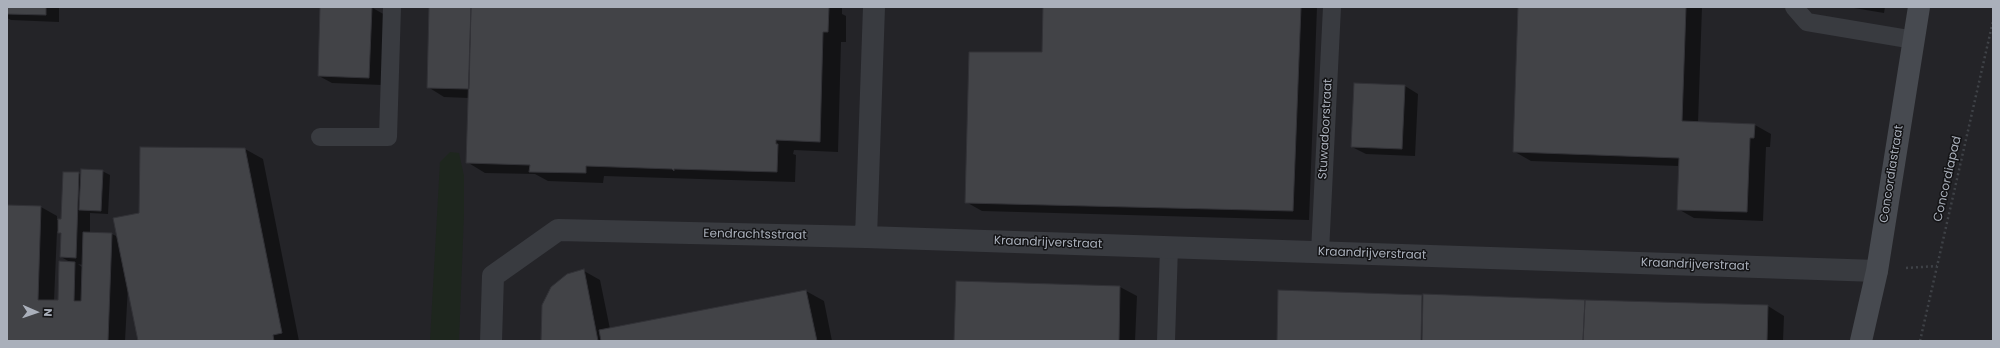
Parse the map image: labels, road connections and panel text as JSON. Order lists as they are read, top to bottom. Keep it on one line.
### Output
{"streets":{"street":["Concordiastraat","Eendrachtsstraat","Kraandrijverstraat"],"lane":["Stuwadoorstraat"],"path":["Concordiapad"]},"crossings":[["Stuwadoorstraat","Kraandrijverstraat"],["Concordiastraat","Kraandrijverstraat"],["Eendrachtsstraat","Kraandrijverstraat"]],"north":"right"}
